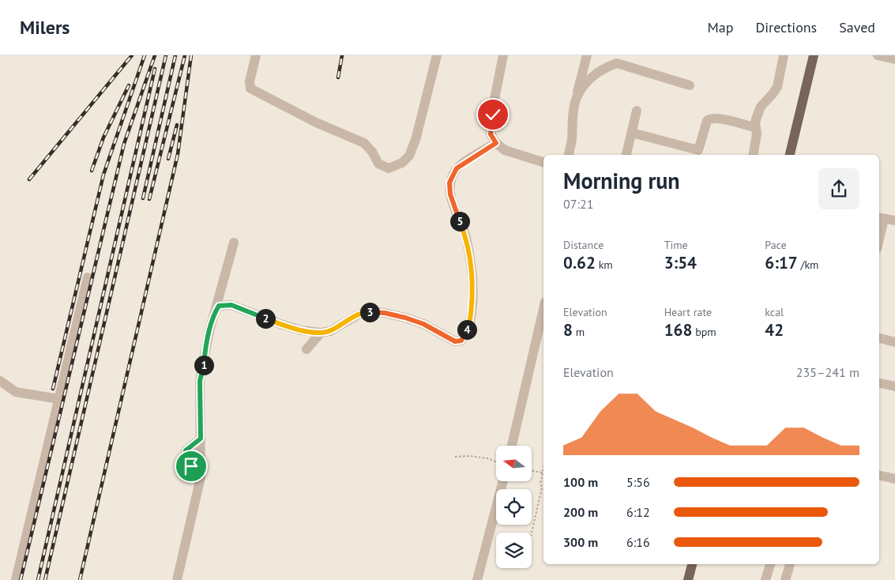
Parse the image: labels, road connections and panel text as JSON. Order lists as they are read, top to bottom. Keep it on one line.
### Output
{"north":"left","page":{"header":"Milers","nav":["Map","Directions","Saved"],"heading":["Morning run","07:21"],"pins":["5","3","2","4","1"],"stats":[["Distance","0.62 km"],["Time","3:54"],["Pace","6:17 /km"],["Elevation","8 m"],["Heart rate","168 bpm"],["kcal","42"]],"chart":["Elevation","235–241 m"],"list":[{"name":"100 m","note":"5:56"},{"name":"200 m","note":"6:12"},{"name":"300 m","note":"6:16"}]}}
